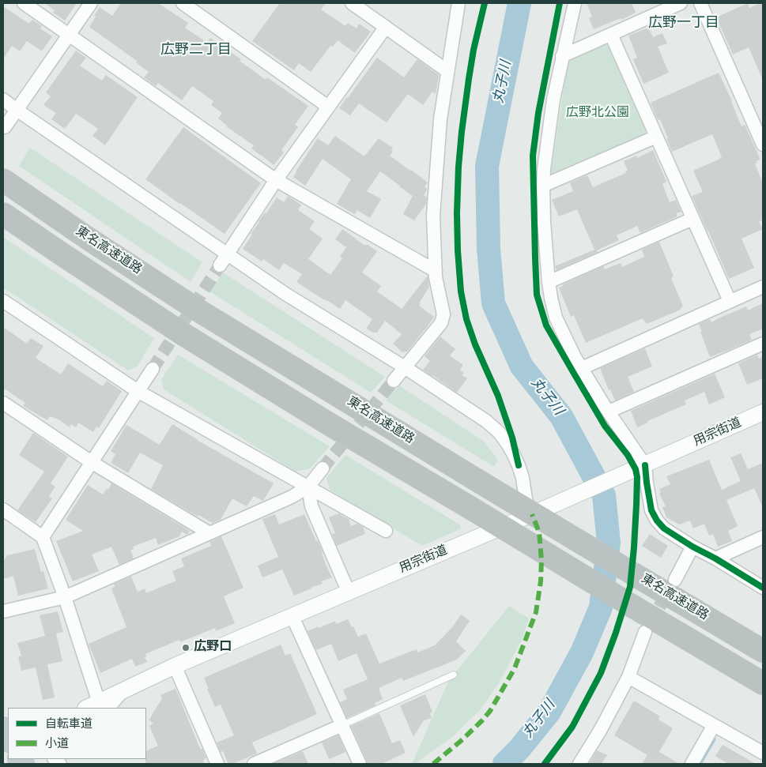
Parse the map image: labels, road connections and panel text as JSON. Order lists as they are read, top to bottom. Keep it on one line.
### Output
{"streets":{"highway":["東名高速道路"],"street":["用宗街道"]},"districts":["広野一丁目","広野二丁目"],"water":["丸子川"],"parks":["広野北公園"],"places":["広野口"],"legend":["自転車道","小道"]}
